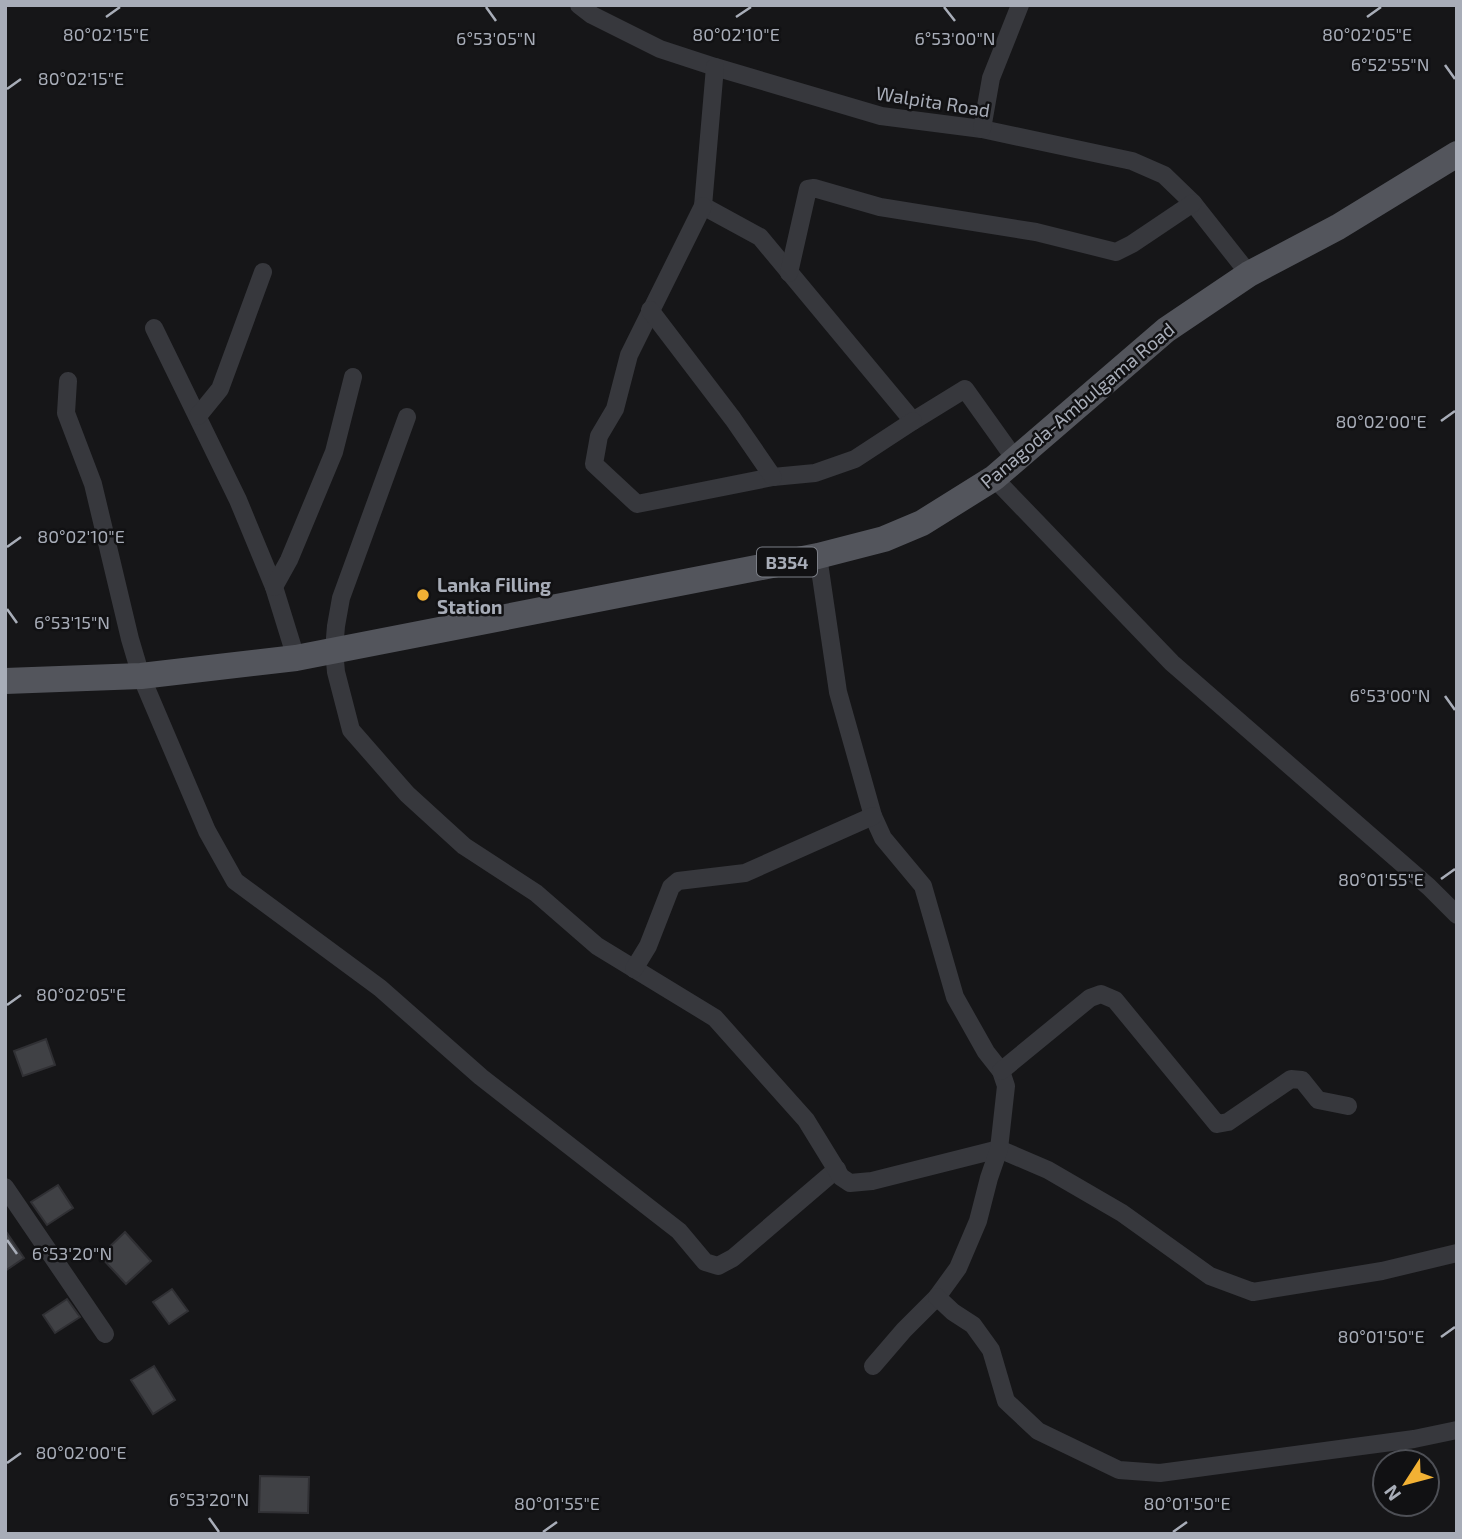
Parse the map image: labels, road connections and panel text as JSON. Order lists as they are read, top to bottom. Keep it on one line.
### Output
{"streets":{"main road":["Panagoda-Ambulgama Road","B354"],"street":["Walpita Road"]},"crossings":[["Walpita Road","Panagoda-Ambulgama Road"]],"places":["Lanka Filling Station"],"north":"bottom left","coordinates":["80°02'15\"E","80°02'10\"E","80°02'05\"E","6°53'05\"N","6°53'00\"N","6°52'55\"N","80°02'00\"E","6°53'15\"N","80°01'55\"E","6°53'20\"N","80°01'50\"E"]}
